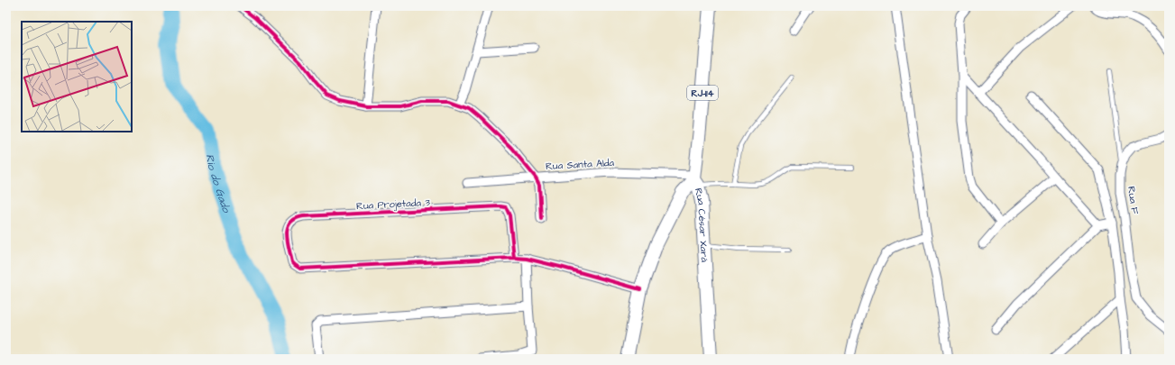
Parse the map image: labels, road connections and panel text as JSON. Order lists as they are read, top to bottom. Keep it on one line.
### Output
{"streets":{"main road":["RJ-114","Rua César Xará"],"street":["Rua Santa Alda","Rua F","Rua Projetada 3"]},"crossings":[["Rua Santa Alda","Rua César Xará"]],"water":["Rio do Gado"]}
